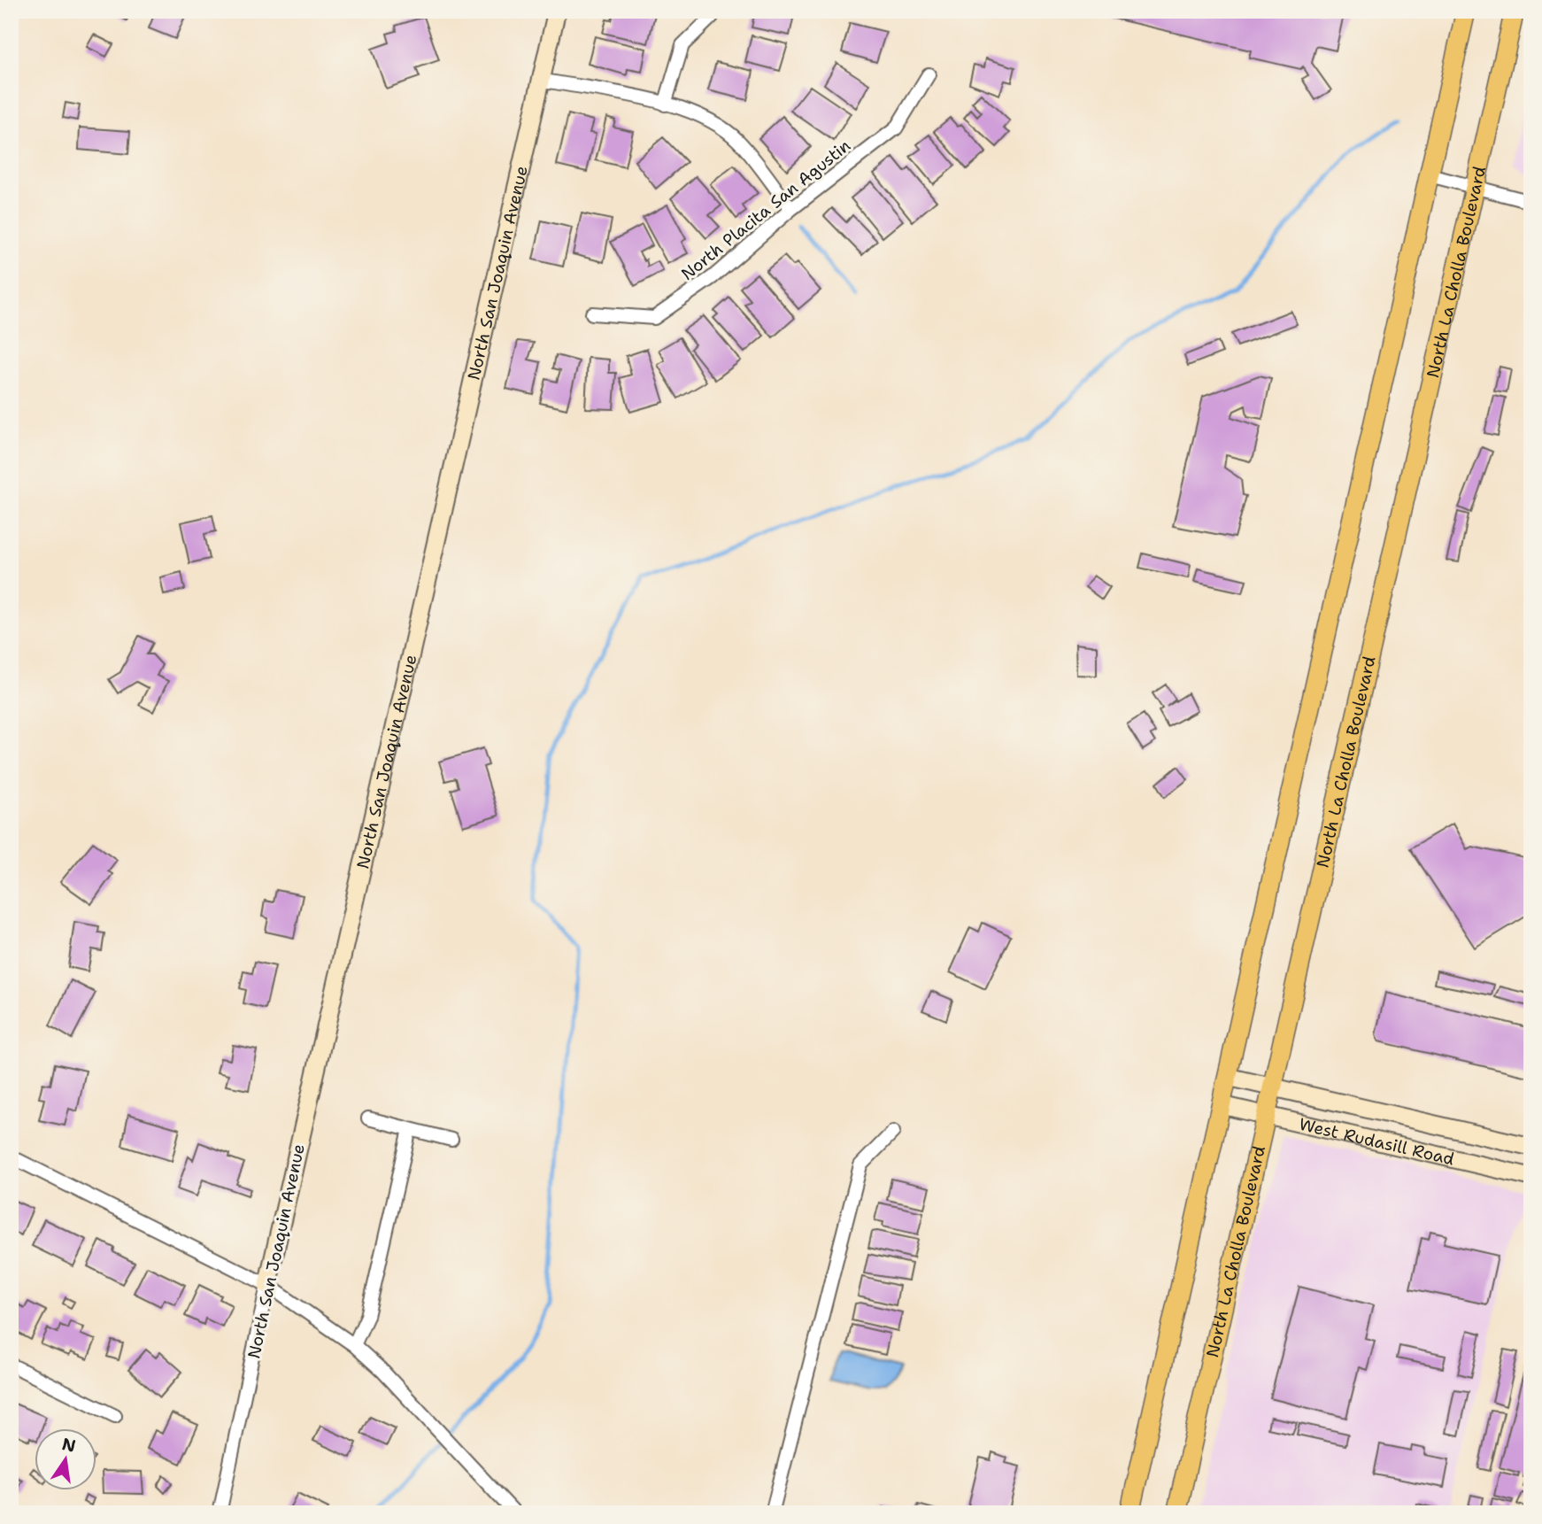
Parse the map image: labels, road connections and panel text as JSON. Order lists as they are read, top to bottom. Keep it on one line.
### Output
{"streets":{"main road":["North La Cholla Boulevard"],"street":["North Placita San Agustin","North San Joaquin Avenue","West Rudasill Road"]},"crossings":[["North La Cholla Boulevard","West Rudasill Road"]],"north":"top"}
